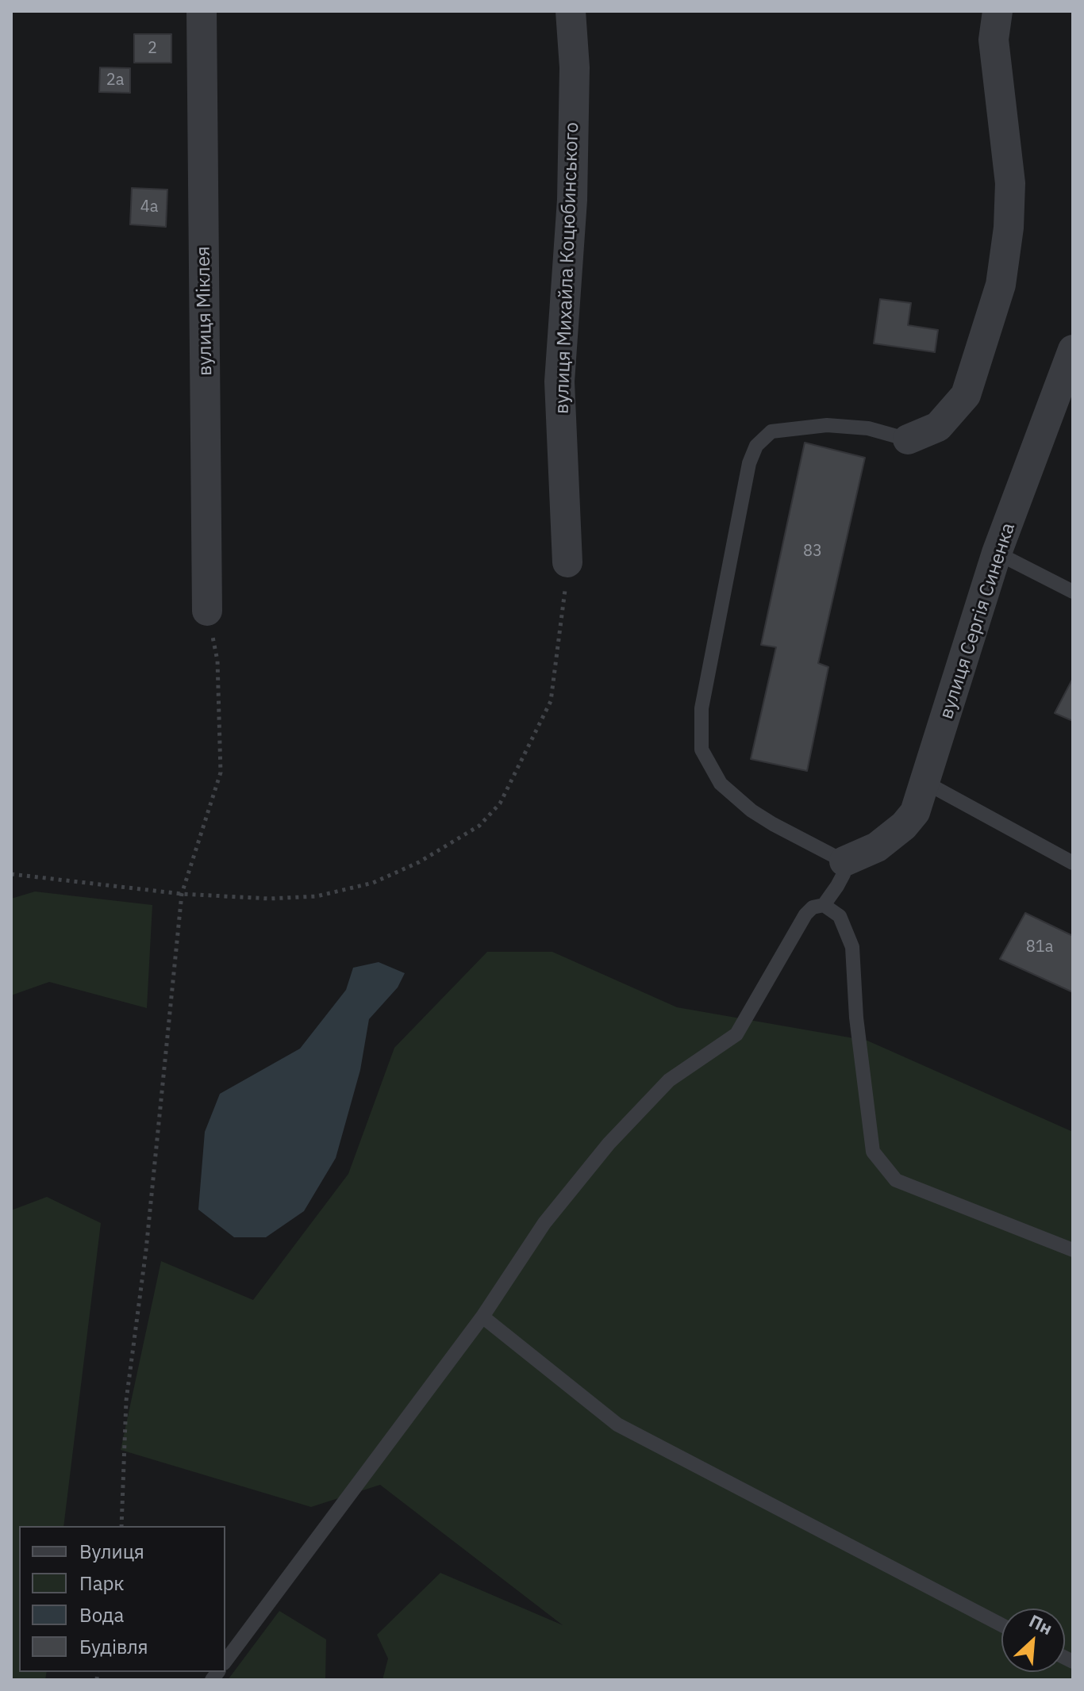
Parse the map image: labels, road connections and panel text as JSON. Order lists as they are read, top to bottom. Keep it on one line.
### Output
{"streets":{"street":["вулиця Михайла Коцюбинського","вулиця Міклея","вулиця Сергія Синенка"]},"house_numbers":["2","2а","4а","83","81а"],"legend":["Вулиця","Парк","Вода","Будівля"],"north":"top right"}
